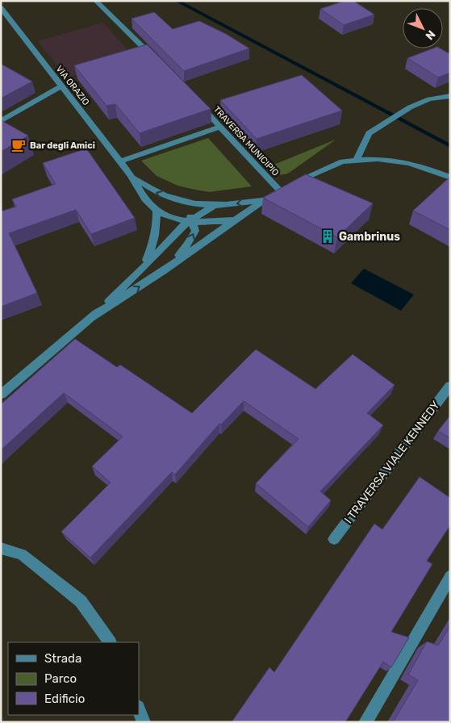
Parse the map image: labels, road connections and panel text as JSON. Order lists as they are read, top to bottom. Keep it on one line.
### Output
{"streets":{"street":["VIA ORAZIO","TRAVERSA MUNICIPIO","I TRAVERSA VIALE KENNEDY"]},"places":{"cafe":["Bar degli Amici"],"building":["Gambrinus"]},"legend":["Strada","Parco","Edificio"],"north":"bottom right"}
